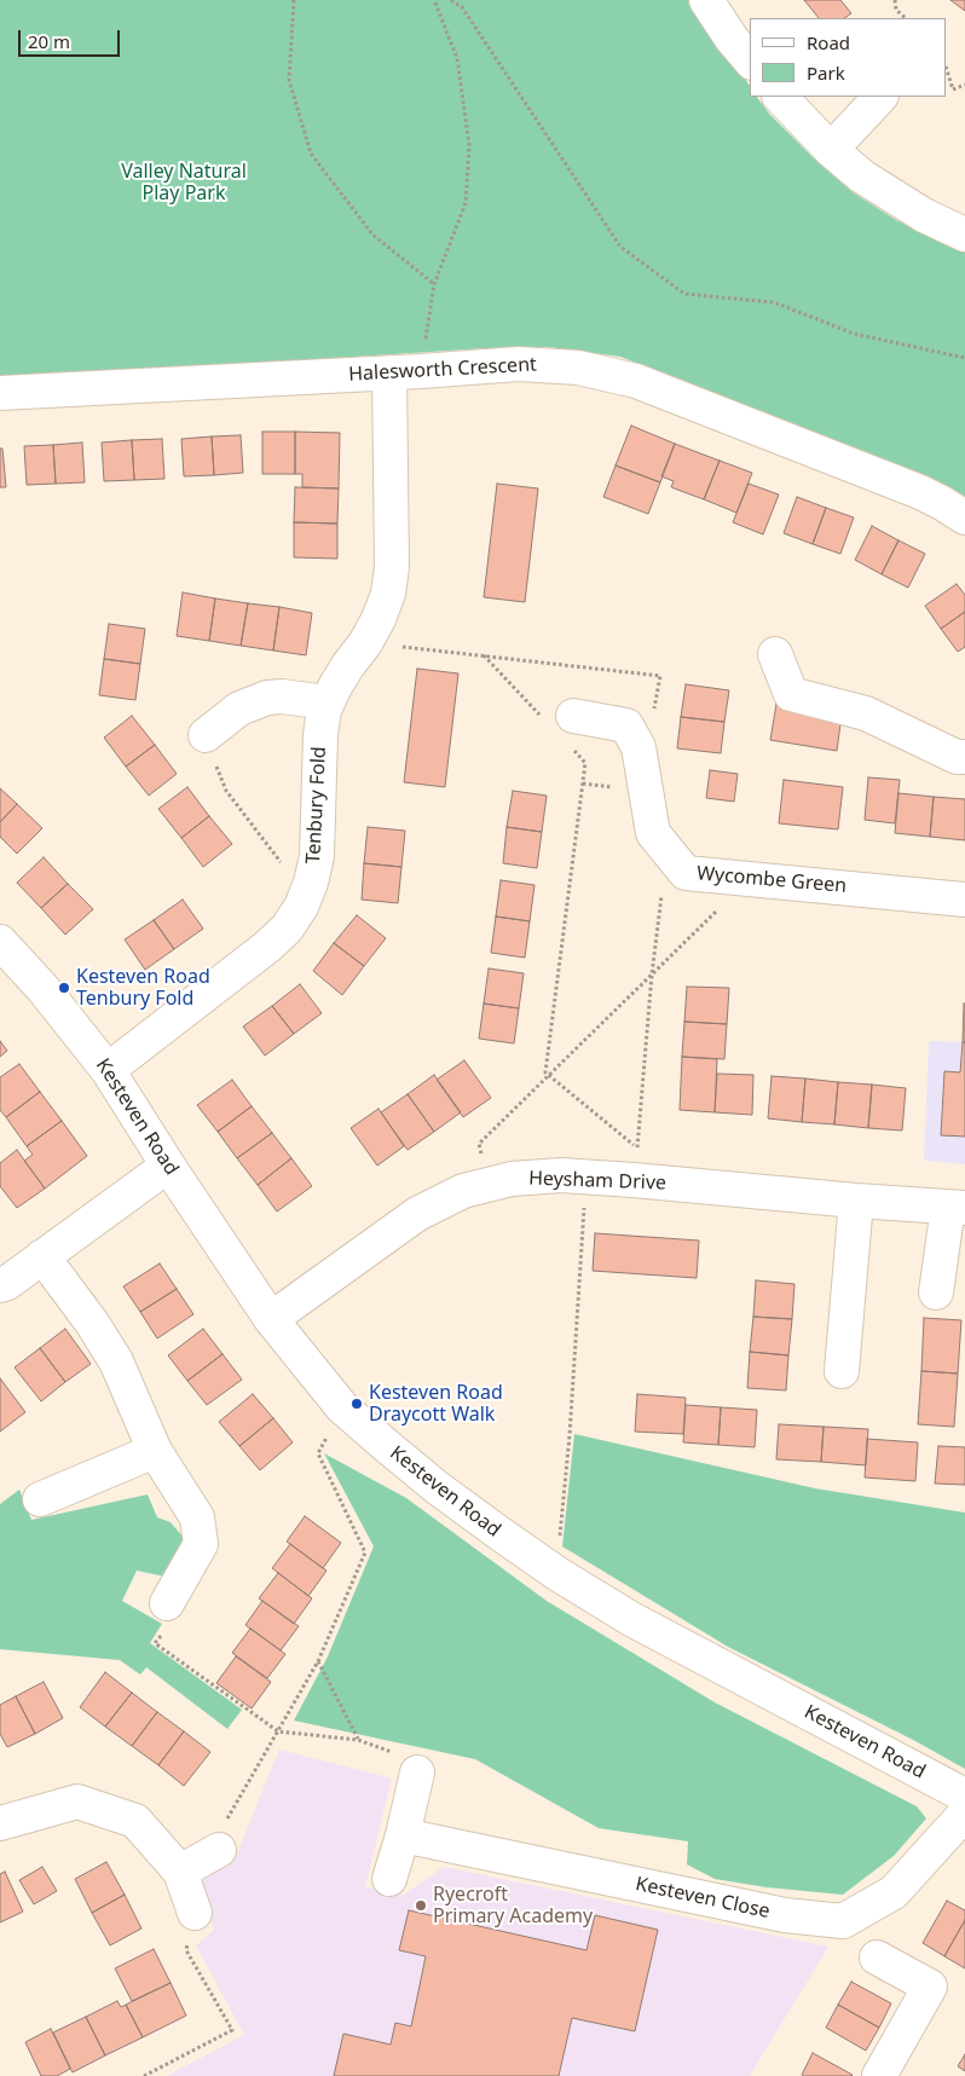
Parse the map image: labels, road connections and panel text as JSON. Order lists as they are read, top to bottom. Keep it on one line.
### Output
{"streets":{"street":["Halesworth Crescent","Tenbury Fold","Wycombe Green","Kesteven Road","Heysham Drive","Kesteven Close"]},"crossings":[["Halesworth Crescent","Tenbury Fold"],["Tenbury Fold","Kesteven Road"],["Kesteven Road","Heysham Drive"]],"parks":["Valley Natural Play Park"],"places":["Kesteven Road Tenbury Fold","Kesteven Road Draycott Walk","Ryecroft Primary Academy"],"legend":["Road","Park"],"scale_bar":"20 m"}
